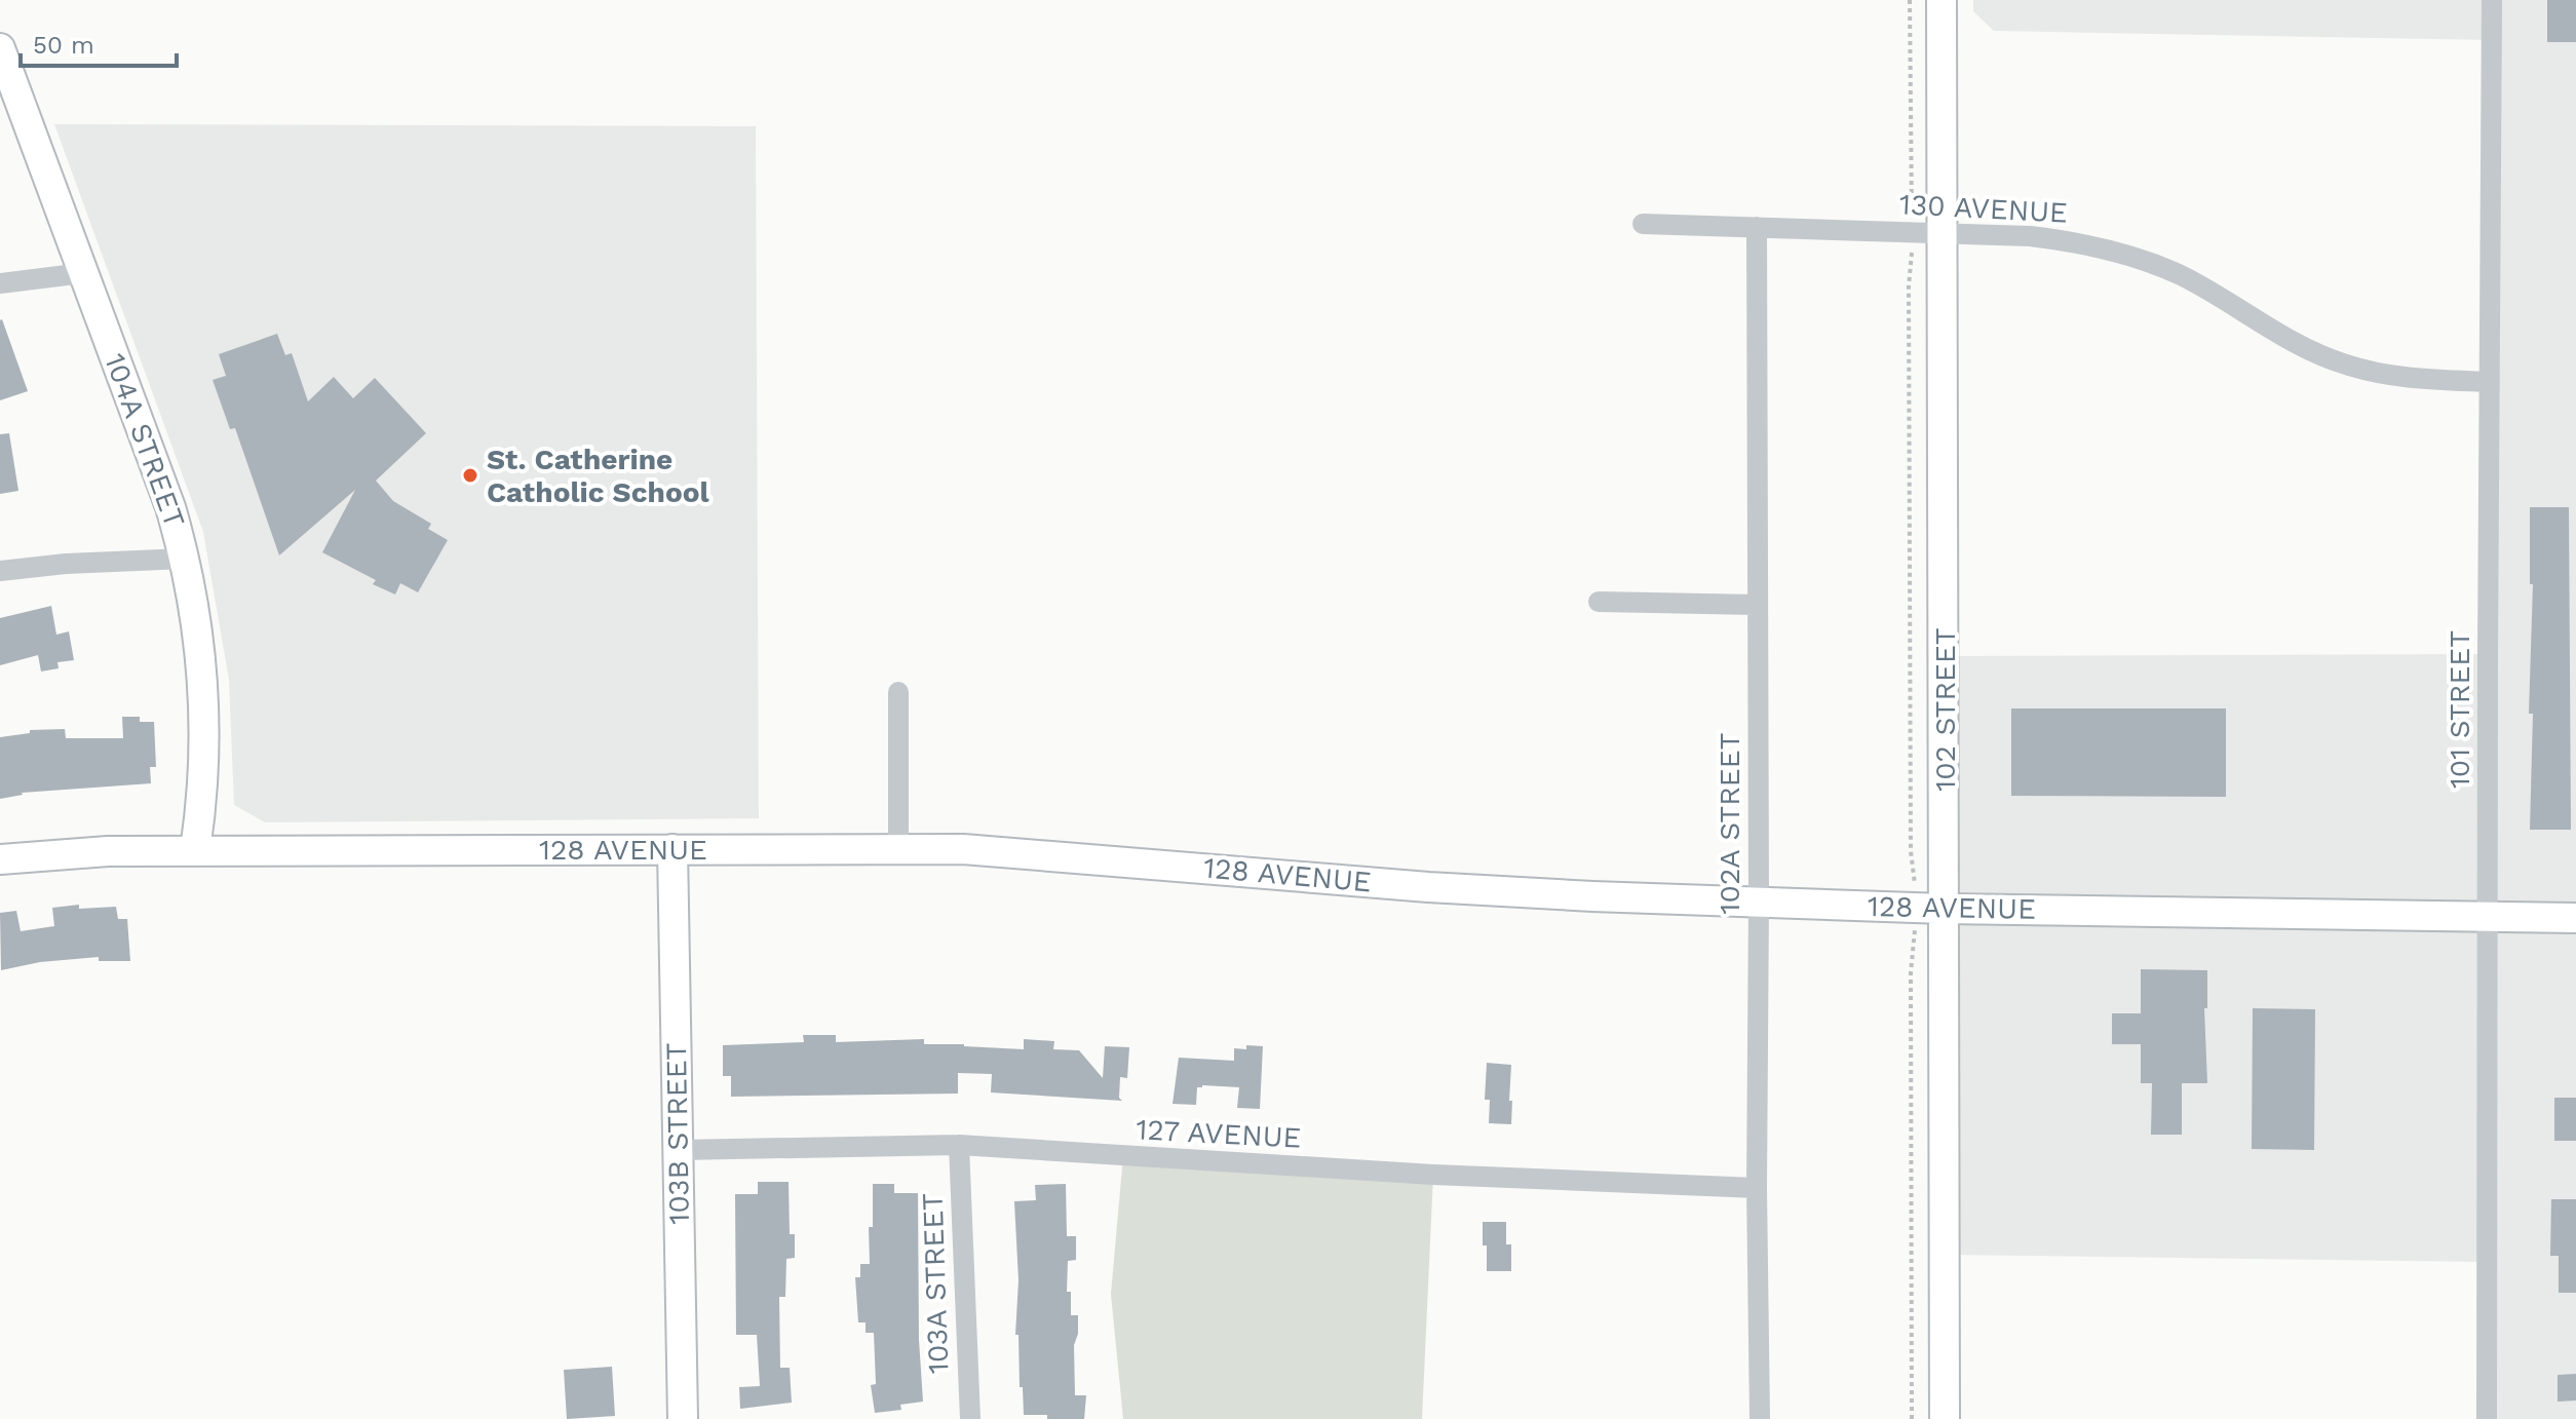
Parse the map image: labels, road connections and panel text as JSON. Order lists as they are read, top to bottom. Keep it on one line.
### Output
{"streets":{"street":["130 AVENUE","104A STREET","102 STREET","101 STREET","102A STREET","128 AVENUE","103B STREET","127 AVENUE","103A STREET"]},"crossings":[["130 AVENUE","102 STREET"],["130 AVENUE","101 STREET"],["130 AVENUE","102A STREET"],["104A STREET","128 AVENUE"],["102 STREET","128 AVENUE"],["101 STREET","128 AVENUE"],["102A STREET","128 AVENUE"],["102A STREET","127 AVENUE"],["128 AVENUE","103B STREET"],["103B STREET","127 AVENUE"],["127 AVENUE","103A STREET"]],"places":["St. Catherine Catholic School"],"scale_bar":"50 m"}
